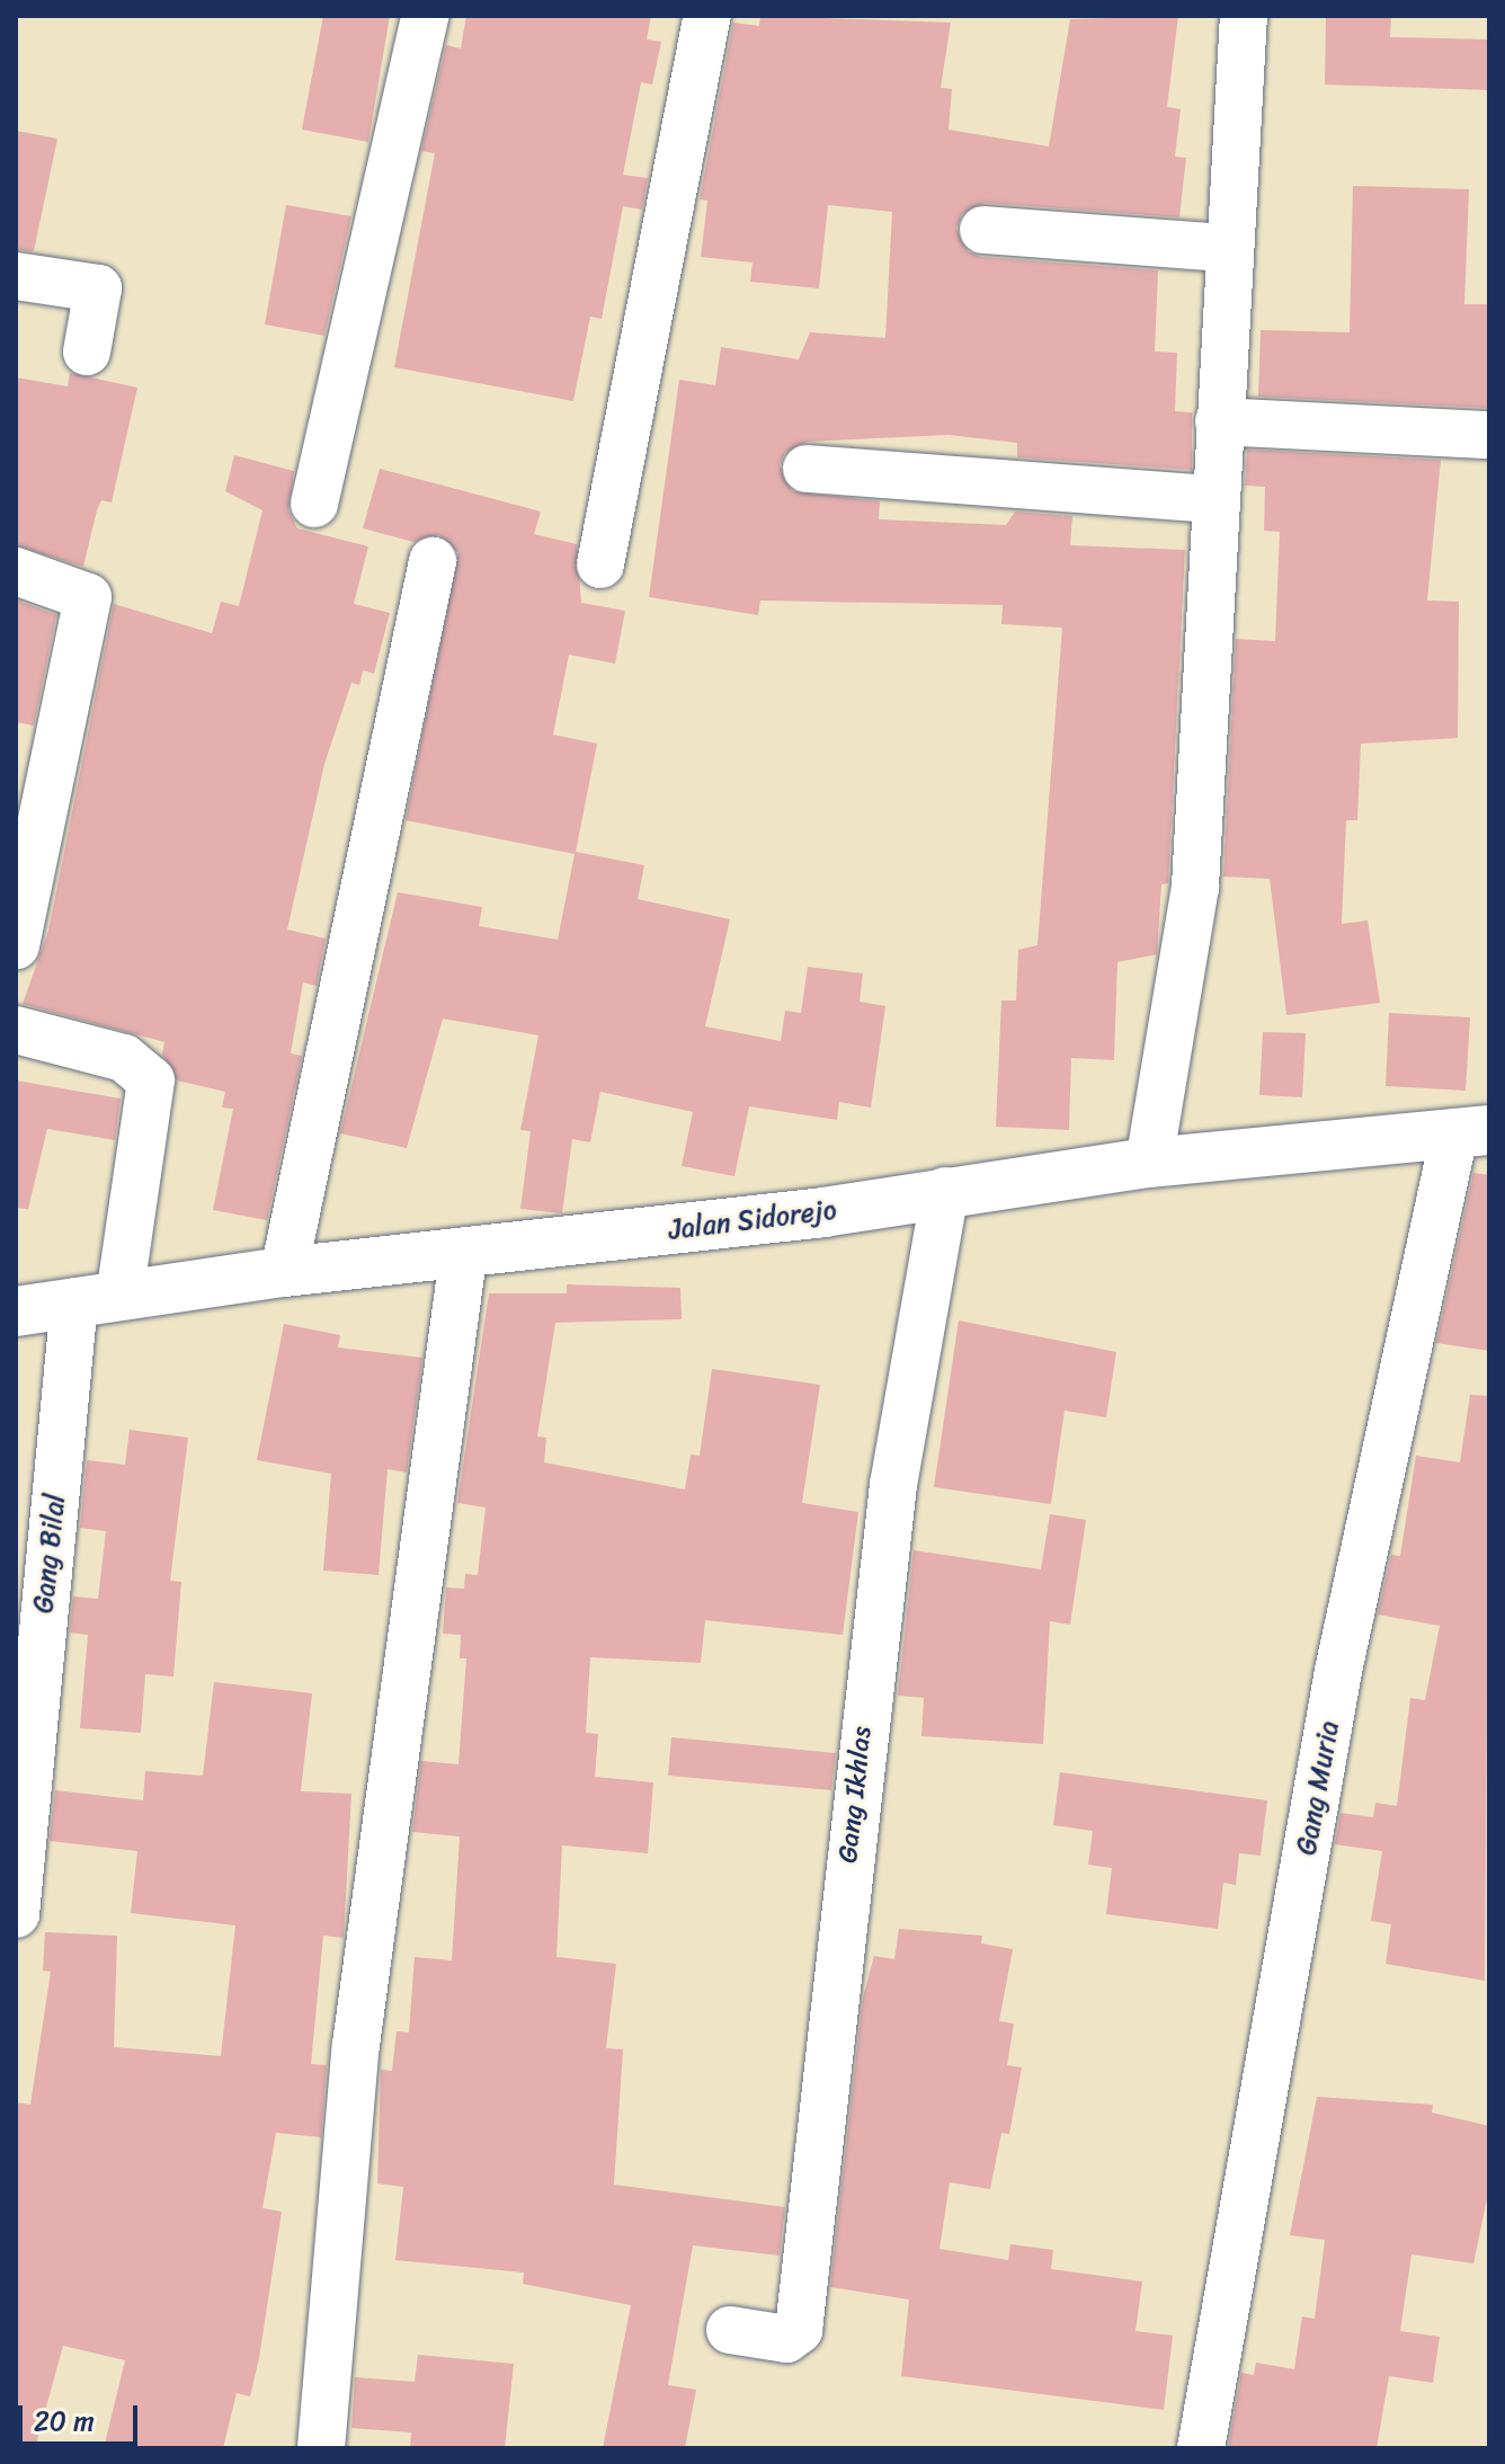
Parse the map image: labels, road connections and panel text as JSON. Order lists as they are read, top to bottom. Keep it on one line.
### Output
{"streets":{"street":["Jalan Sidorejo","Gang Bilal","Gang Muria","Gang Ikhlas"]},"crossings":[["Jalan Sidorejo","Gang Bilal"],["Jalan Sidorejo","Gang Muria"],["Jalan Sidorejo","Gang Ikhlas"]],"scale_bar":"20 m"}
